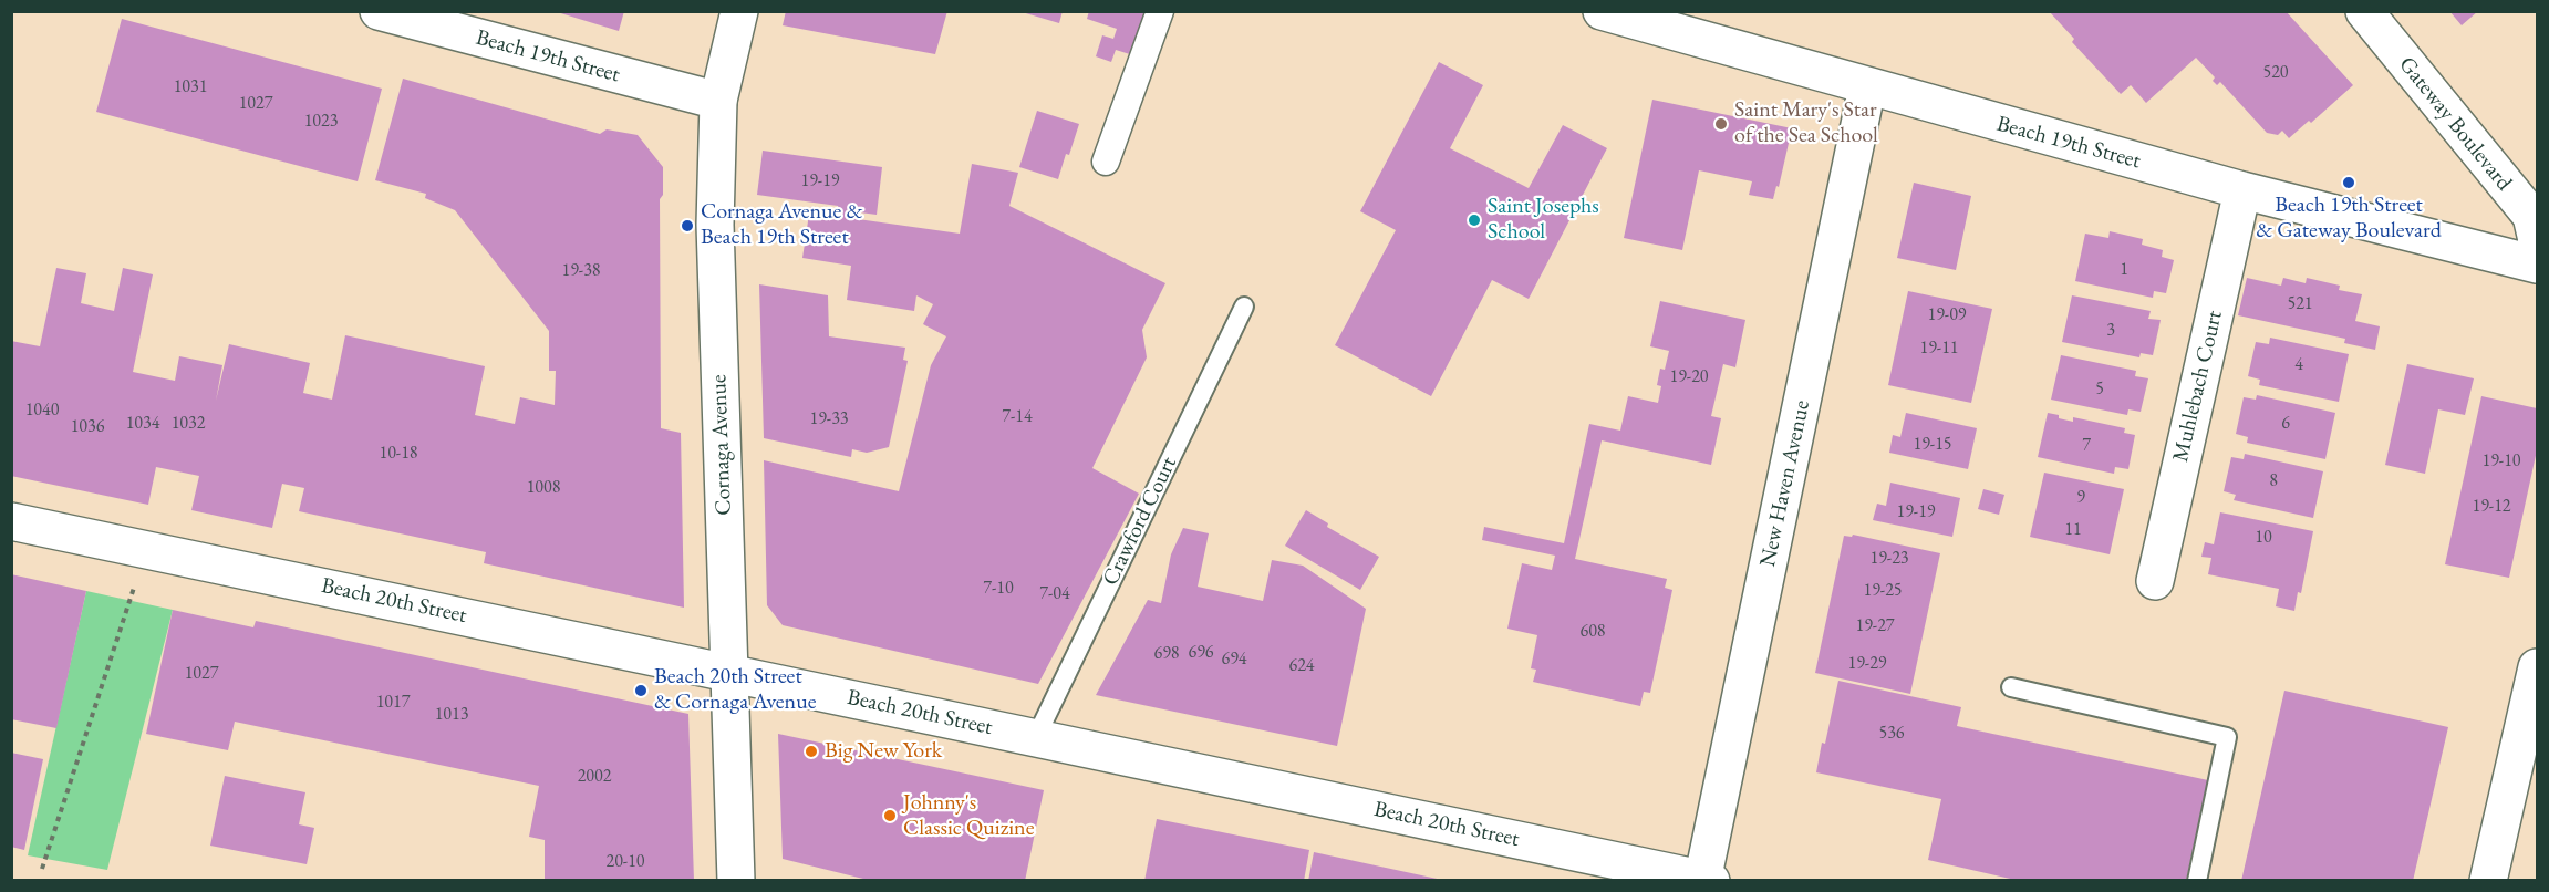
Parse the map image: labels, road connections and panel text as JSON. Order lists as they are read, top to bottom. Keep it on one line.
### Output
{"streets":{"street":["Beach 19th Street","Gateway Boulevard","Muhlebach Court","Cornaga Avenue","New Haven Avenue","Beach 20th Street"],"lane":["Crawford Court"]},"crossings":[["Beach 19th Street","Muhlebach Court"],["Beach 19th Street","Cornaga Avenue"],["Beach 19th Street","New Haven Avenue"],["Cornaga Avenue","Beach 20th Street"],["New Haven Avenue","Beach 20th Street"],["Crawford Court","Beach 20th Street"]],"places":["Saint Mary's Star of the Sea School","Beach 19th Street & Gateway Boulevard","Saint Josephs School","Cornaga Avenue & Beach 19th Street","Beach 20th Street & Cornaga Avenue","Big New York","Johnny's Classic Quizine"],"house_numbers":["520","1031","1027","1023","19-19","1","19-38","521","19-09","3","19-11","4","19-20","5","1040","7-14","19-33","1034","1032","6","1036","19-15","7","10-18","19-10","8","1008","9","19-12","19-19","11","10","19-23","7-10","19-25","7-04","19-27","608","696","698","694","19-29","624","1027","1017","1013","536","2002","20-10"]}
